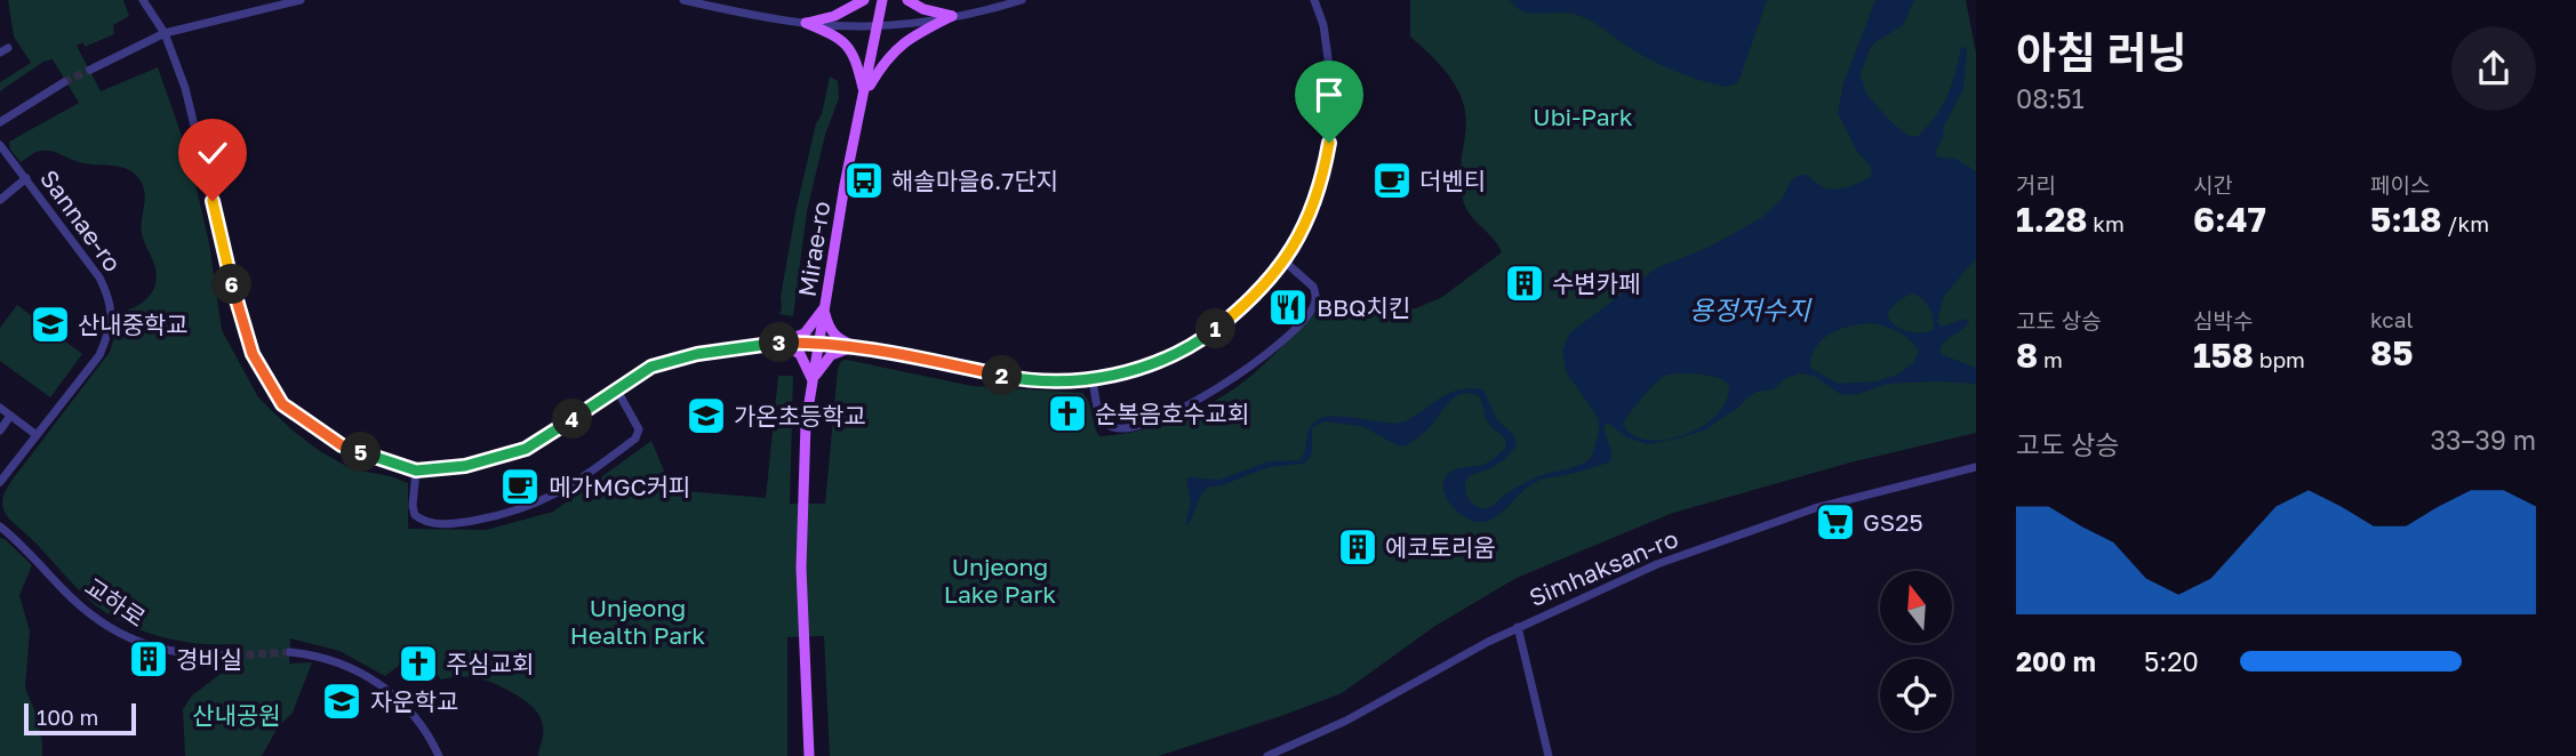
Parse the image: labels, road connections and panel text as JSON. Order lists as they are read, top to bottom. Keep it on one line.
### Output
{"streets":{"main road":["Mirae-ro"],"street":["Sannae-ro","Simhaksan-ro","교하로"]},"water":["용정저수지"],"parks":["Ubi-Park","Unjeong Lake Park","Unjeong Health Park","산내공원"],"places":{"bus stop":["해솔마을6.7단지"],"cafe":["더벤티","메가MGC커피"],"building":["수변카페","에코토리움","경비실"],"restaurant":["BBQ치킨"],"school or university":["산내중학교","가온초등학교","자운학교"],"church":["순복음호수교회","주심교회"],"supermarket":["GS25"]},"scale_bar":"100 m","north":"top","page":{"heading":["아침 러닝","08:51"],"stats":[["거리","1.28 km"],["시간","6:47"],["페이스","5:18 /km"],["고도 상승","8 m"],["심박수","158 bpm"],["kcal","85"]],"pins":["6","1","3","2","4","5"],"chart":["고도 상승","33–39 m"],"list":[{"name":"200 m","note":"5:20"}],"scale":"100 m"}}
